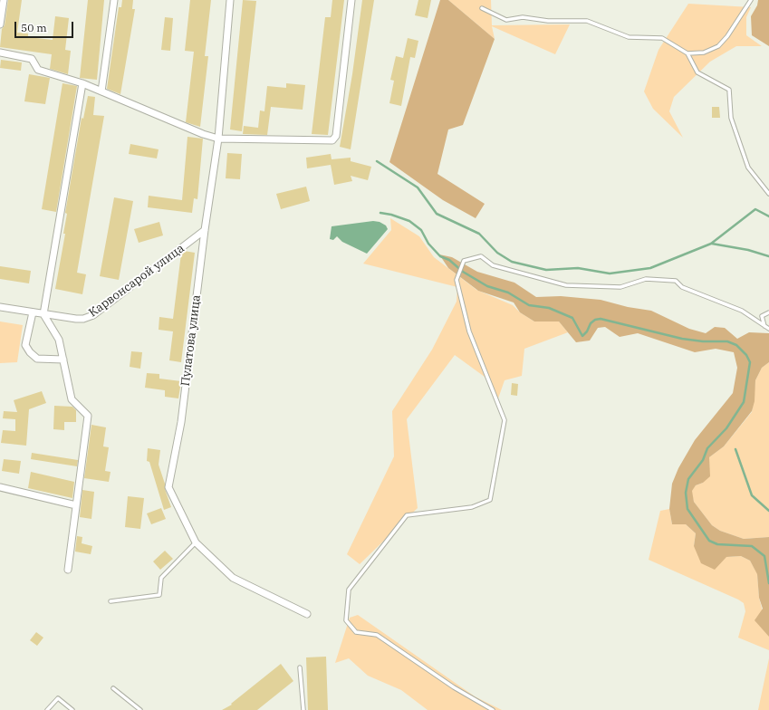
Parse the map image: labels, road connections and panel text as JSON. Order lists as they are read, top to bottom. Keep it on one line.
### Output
{"streets":{"street":["Карвонсарой улица","Пулатова улица"]},"crossings":[["Карвонсарой улица","Пулатова улица"]],"scale_bar":"50 m"}
